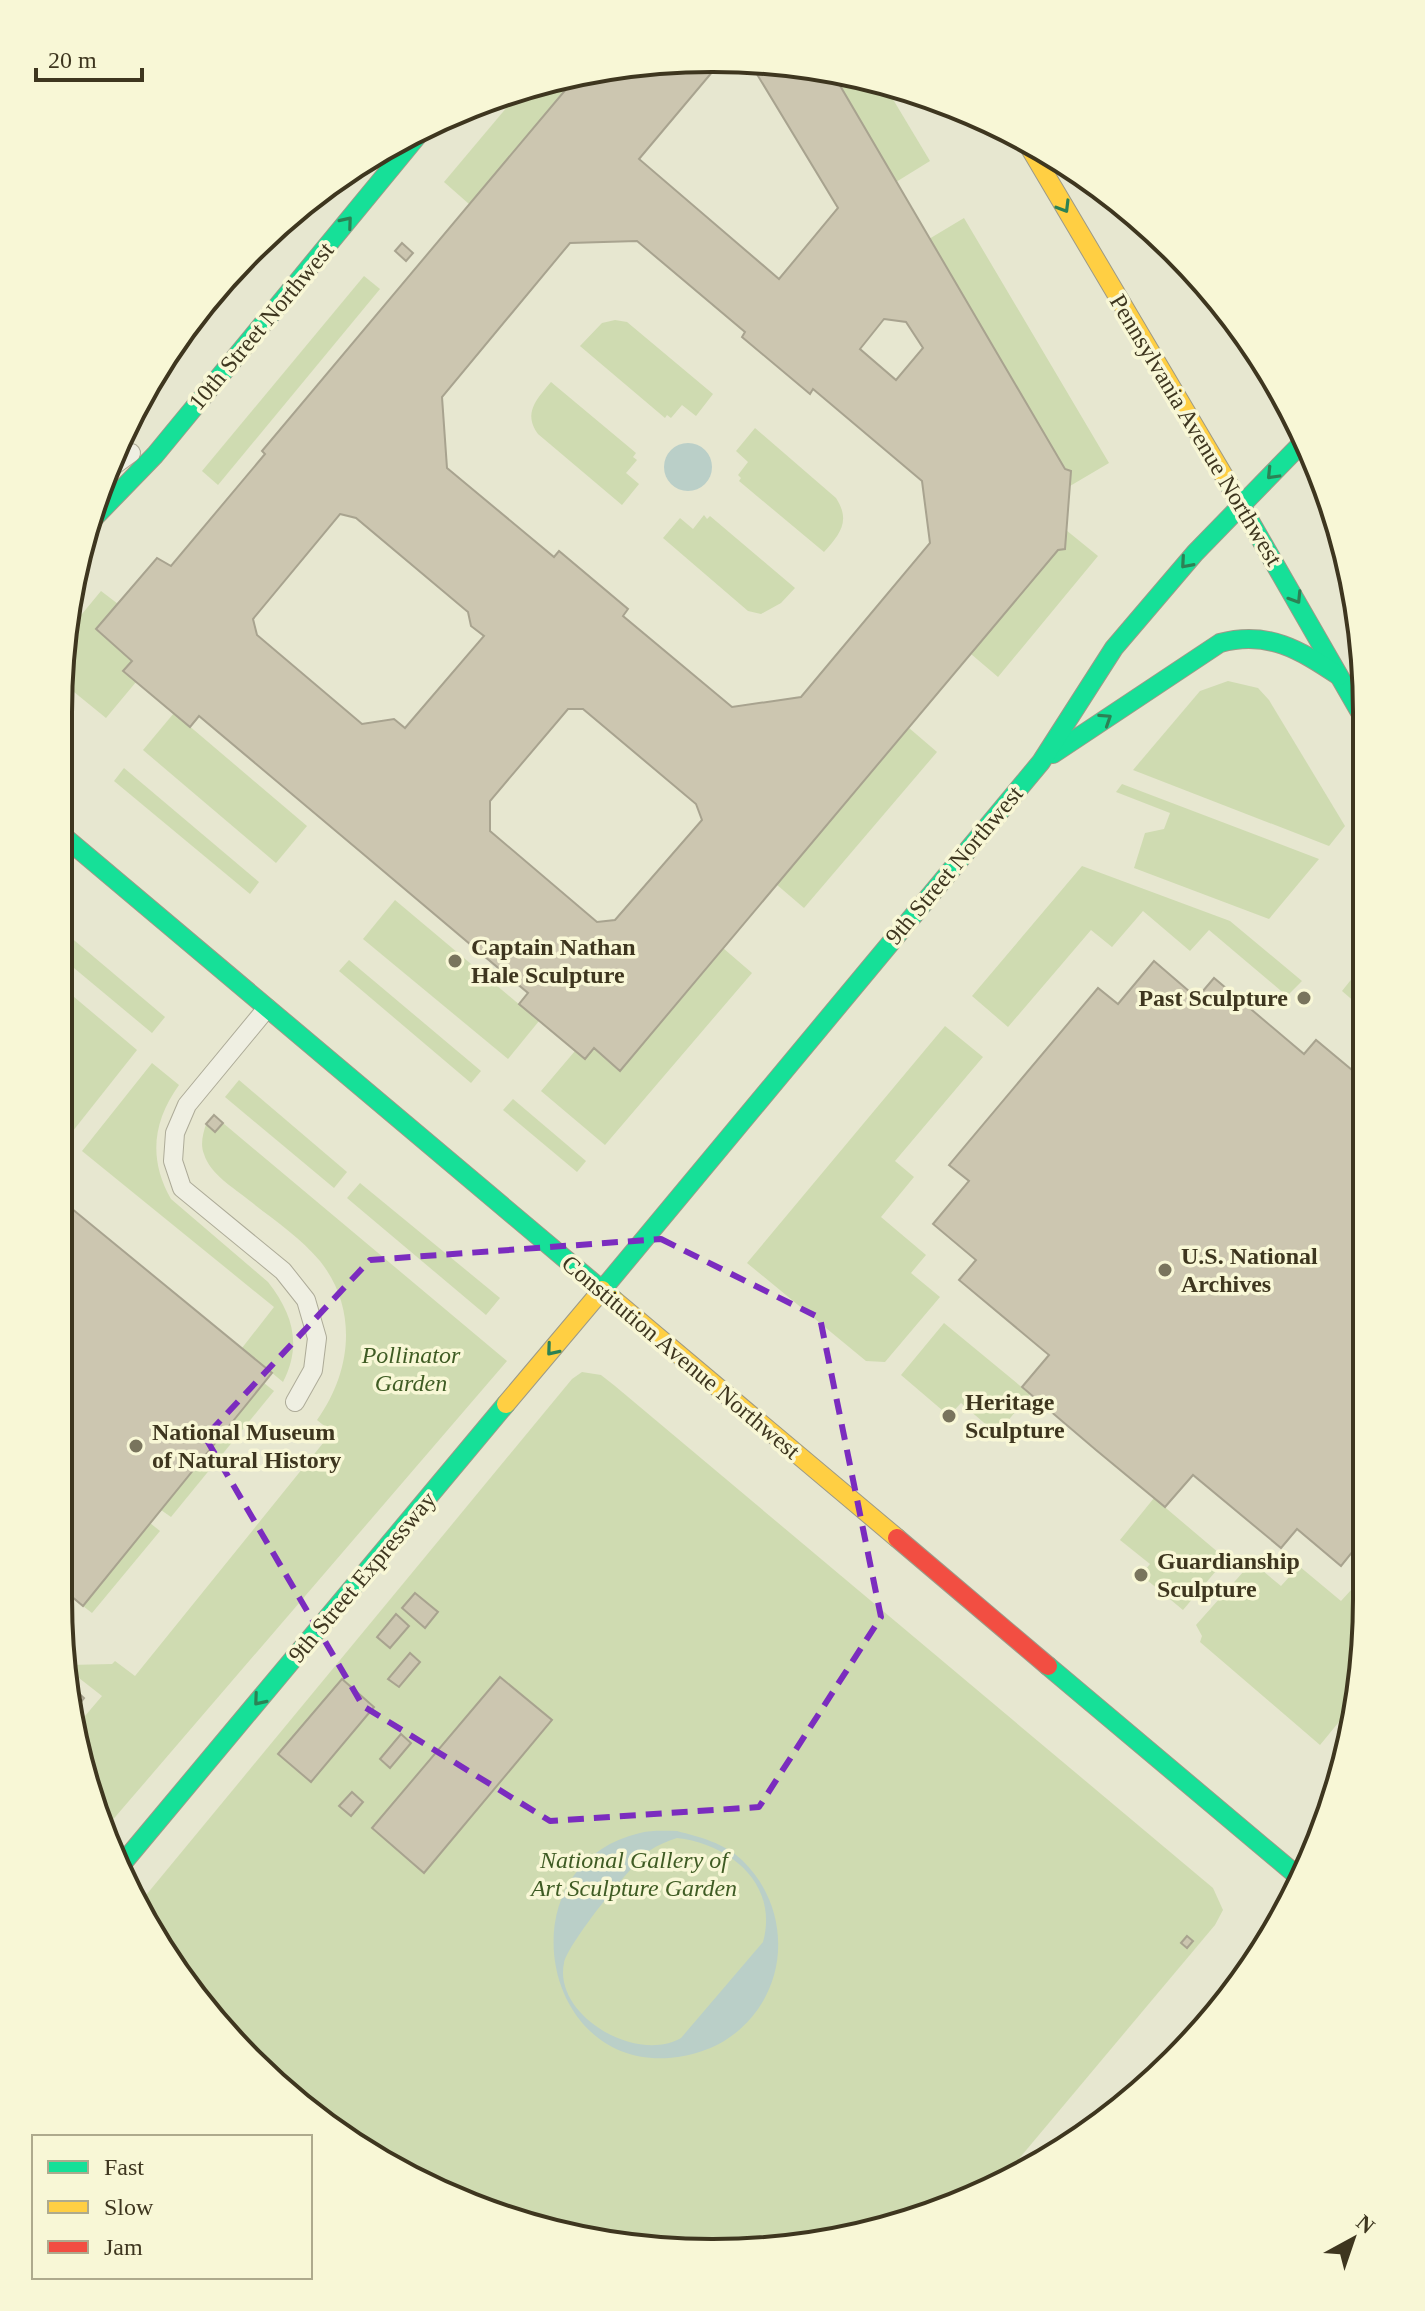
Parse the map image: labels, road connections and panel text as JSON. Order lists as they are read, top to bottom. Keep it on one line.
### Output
{"streets":{"main road":["10th Street Northwest","Pennsylvania Avenue Northwest","9th Street Northwest","Constitution Avenue Northwest","9th Street Expressway"]},"crossings":[["Pennsylvania Avenue Northwest","9th Street Northwest"],["9th Street Northwest","Constitution Avenue Northwest"],["9th Street Northwest","9th Street Expressway"],["Constitution Avenue Northwest","9th Street Expressway"]],"one_way":["10th Street Northwest","Pennsylvania Avenue Northwest","9th Street Northwest","9th Street Expressway"],"parks":["Pollinator Garden","National Gallery of Art Sculpture Garden"],"places":["Captain Nathan Hale Sculpture","Past Sculpture","U.S. National Archives","Heritage Sculpture","National Museum of Natural History","Guardianship Sculpture"],"legend":["Fast","Slow","Jam"],"scale_bar":"20 m","north":"top right"}
